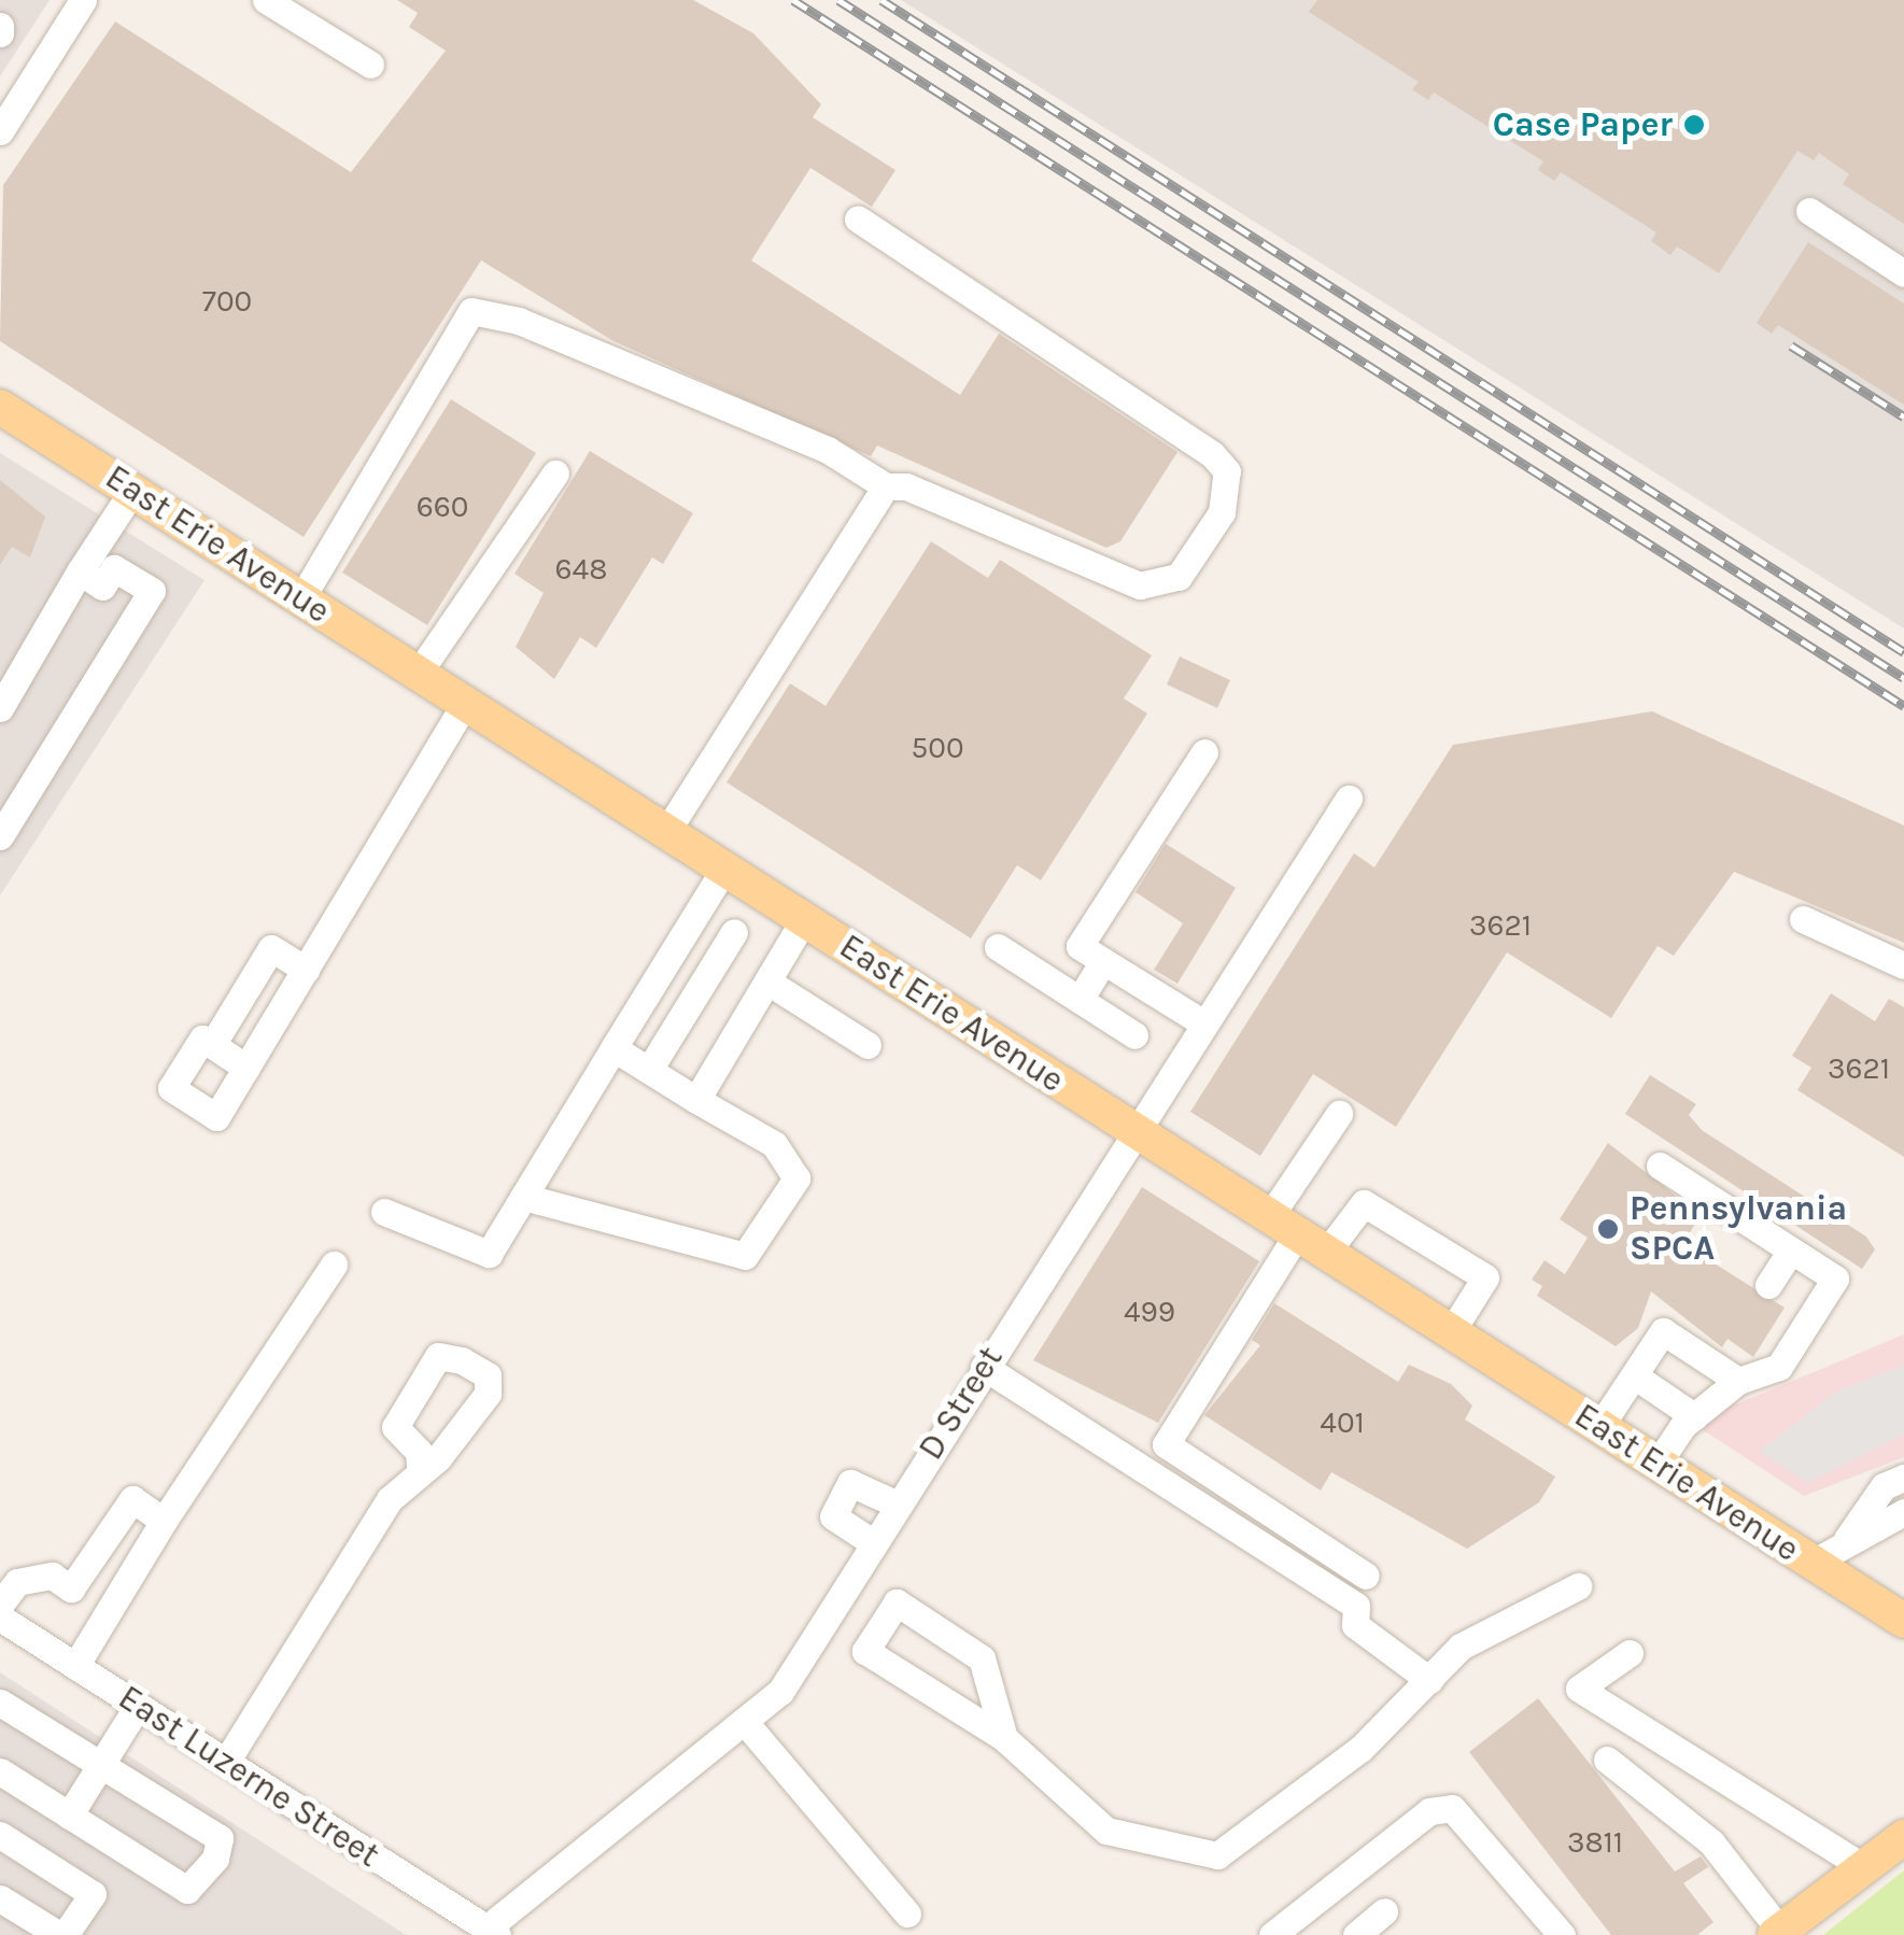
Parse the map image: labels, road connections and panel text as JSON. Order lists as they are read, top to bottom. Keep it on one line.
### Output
{"streets":{"main road":["East Erie Avenue"],"street":["D Street","East Luzerne Street"]},"crossings":[["East Erie Avenue","D Street"],["D Street","East Luzerne Street"]],"places":["Case Paper","Pennsylvania SPCA"],"house_numbers":["700","660","648","500","3621","3621","499","401","3811"]}
